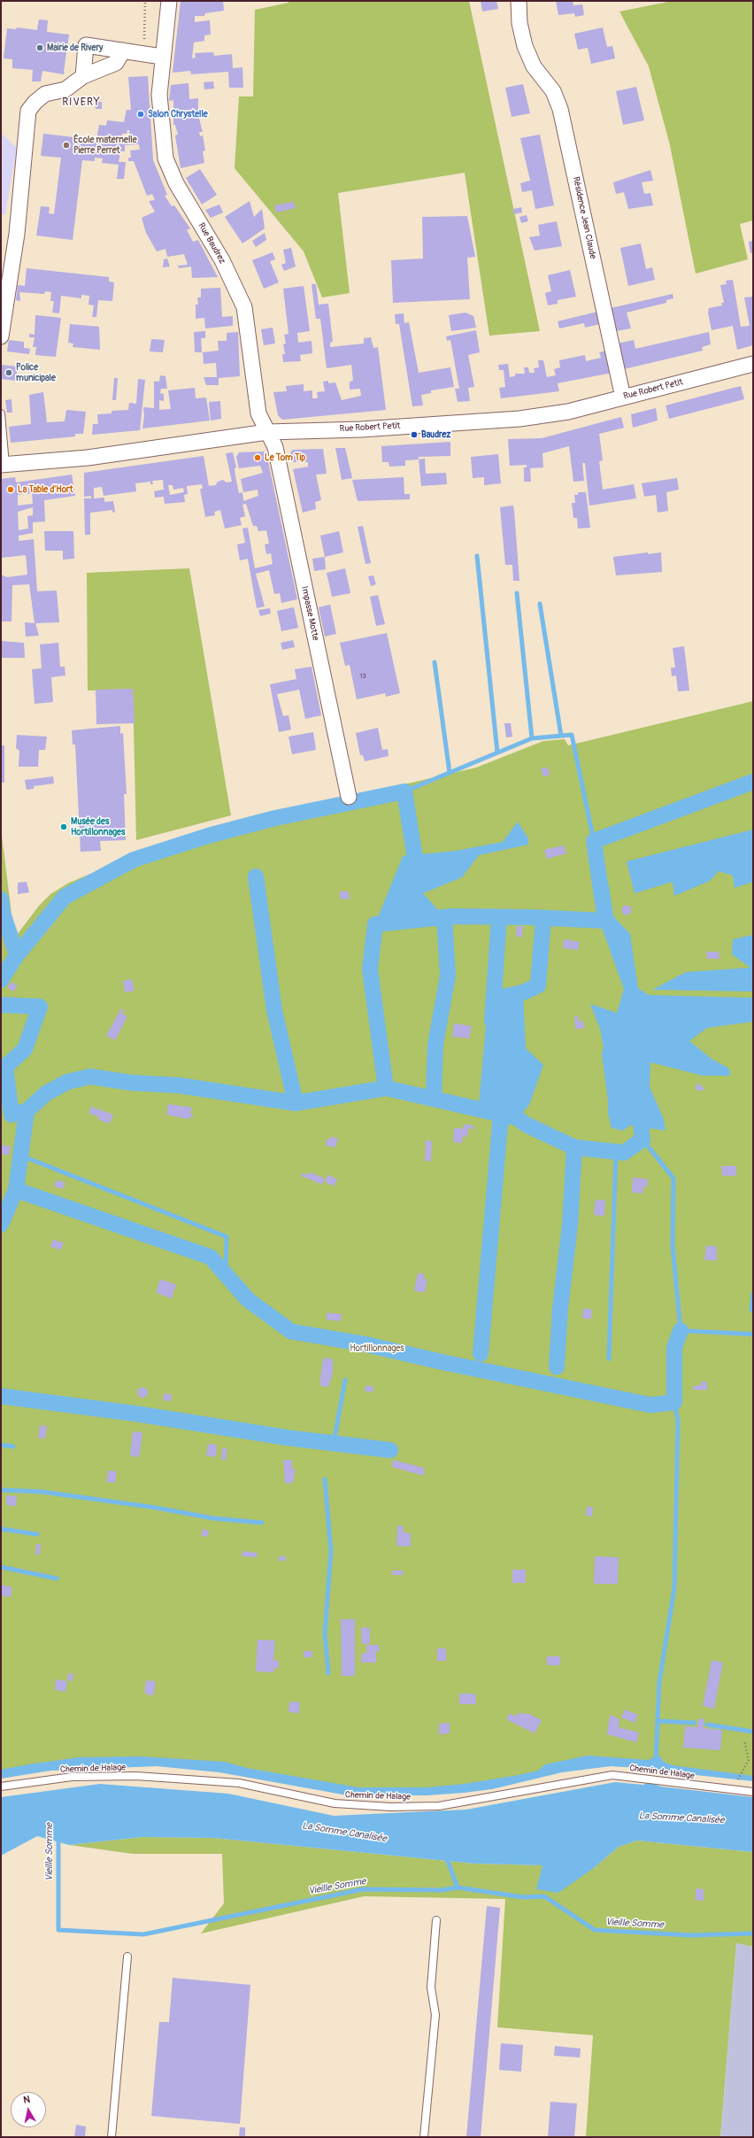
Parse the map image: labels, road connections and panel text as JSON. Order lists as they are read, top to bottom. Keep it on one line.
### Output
{"streets":{"street":["Résidence Jean Claude","Rue Baudrez","Rue Robert Petit","Impasse Motte"],"lane":["Chemin de Halage"]},"crossings":[["Résidence Jean Claude","Rue Robert Petit"],["Rue Baudrez","Rue Robert Petit"],["Rue Baudrez","Impasse Motte"],["Rue Robert Petit","Impasse Motte"]],"districts":["RIVERY"],"water":["La Somme Canalisée","Vieille Somme"],"parks":["Hortillonnages"],"places":["Mairie de Rivery","Salon Chrystelle","École maternelle Pierre Perret","Police municipale","Baudrez","Le Tom Tip","La Table d'Hort","Musée des Hortillonnages"],"house_numbers":["13"],"north":"top"}
